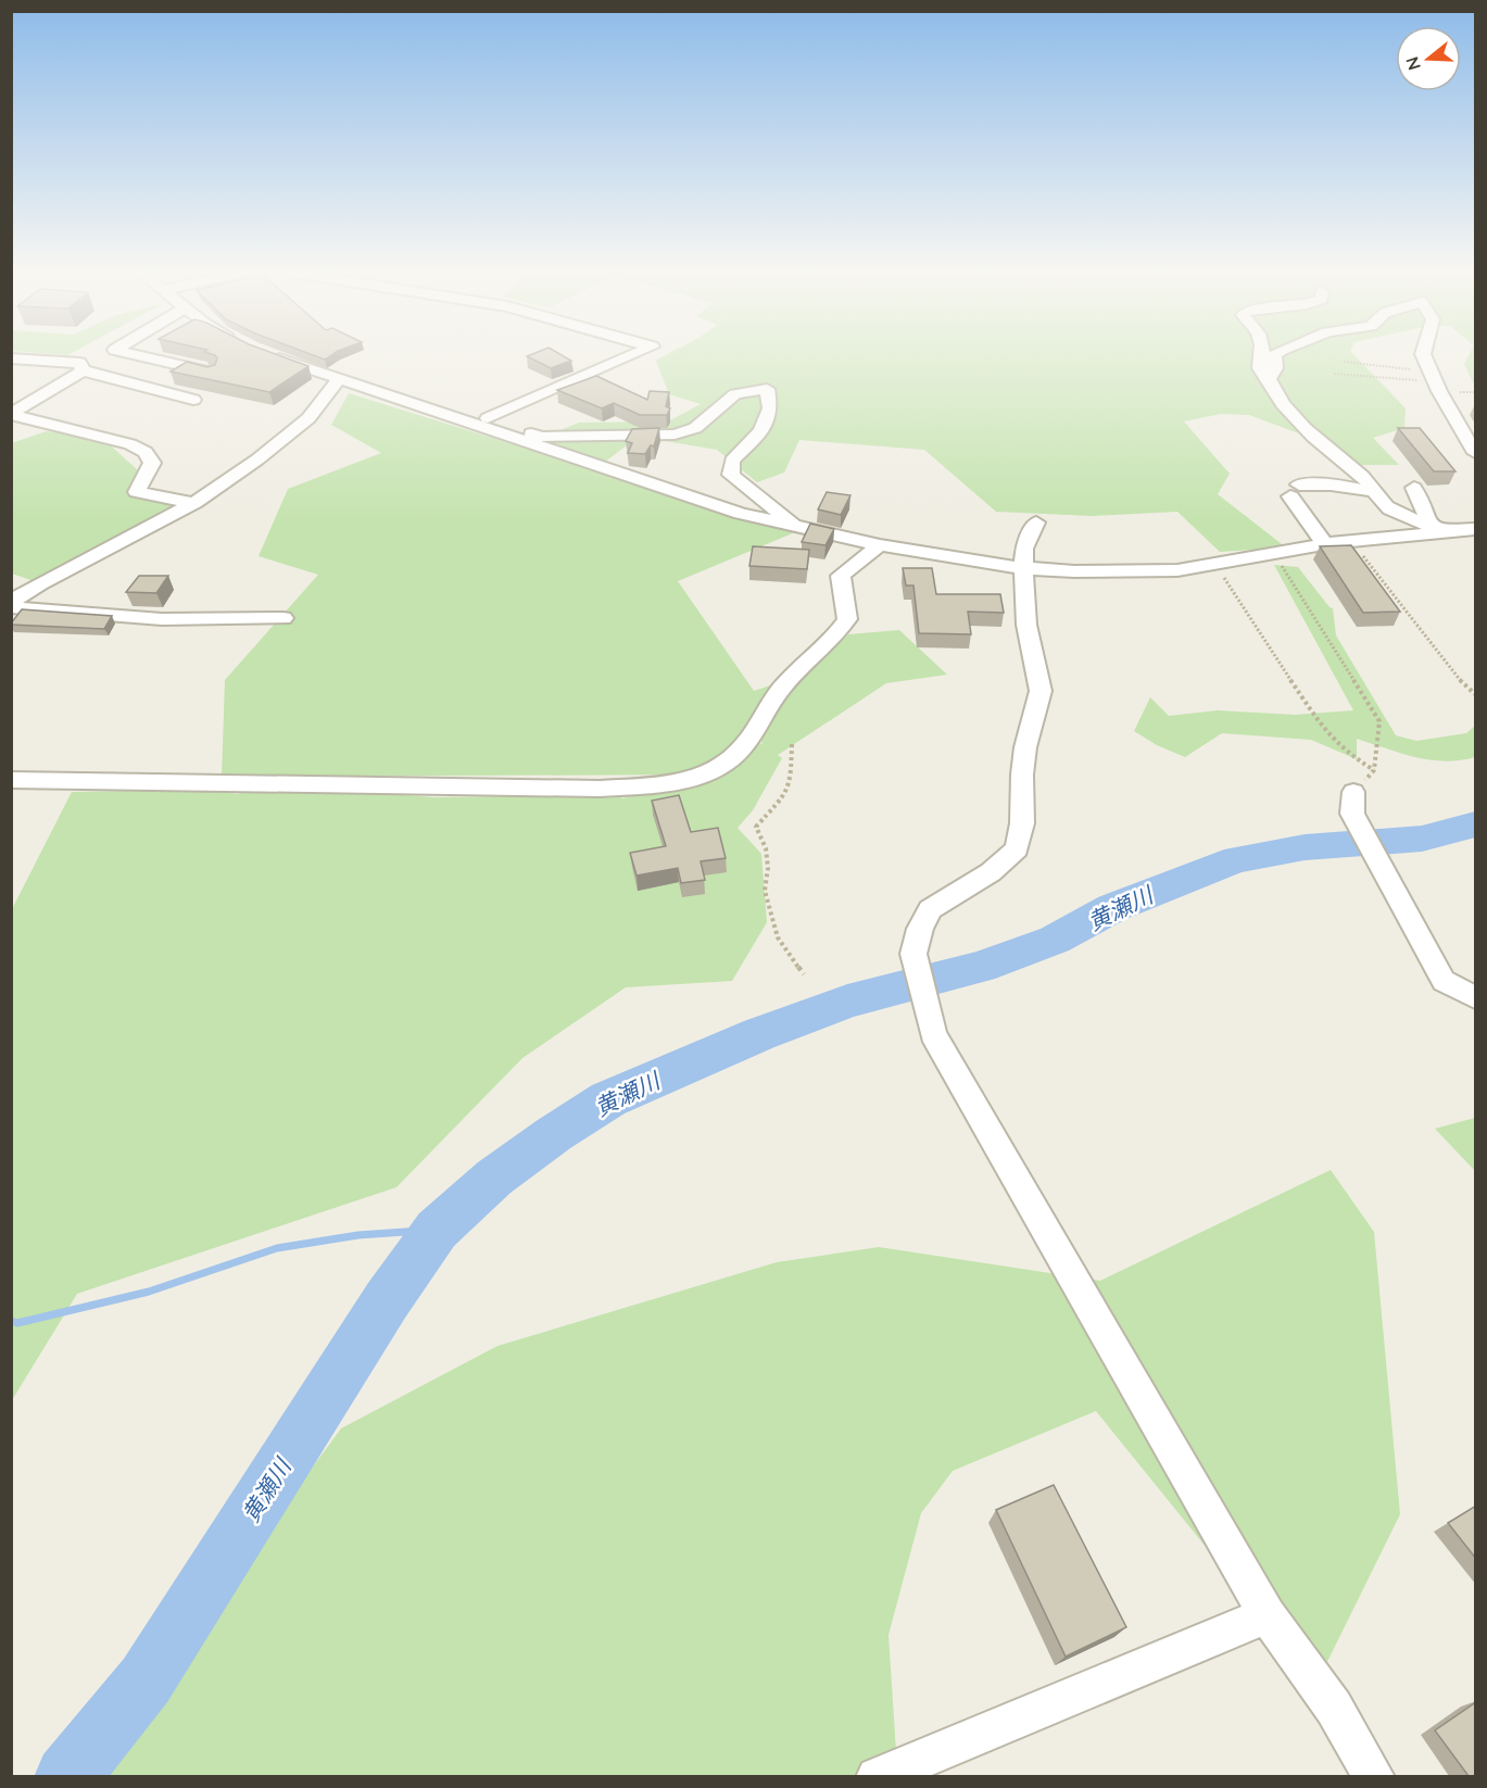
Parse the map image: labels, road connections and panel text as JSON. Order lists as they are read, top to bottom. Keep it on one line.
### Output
{"water":["黄瀬川"],"north":"left"}
